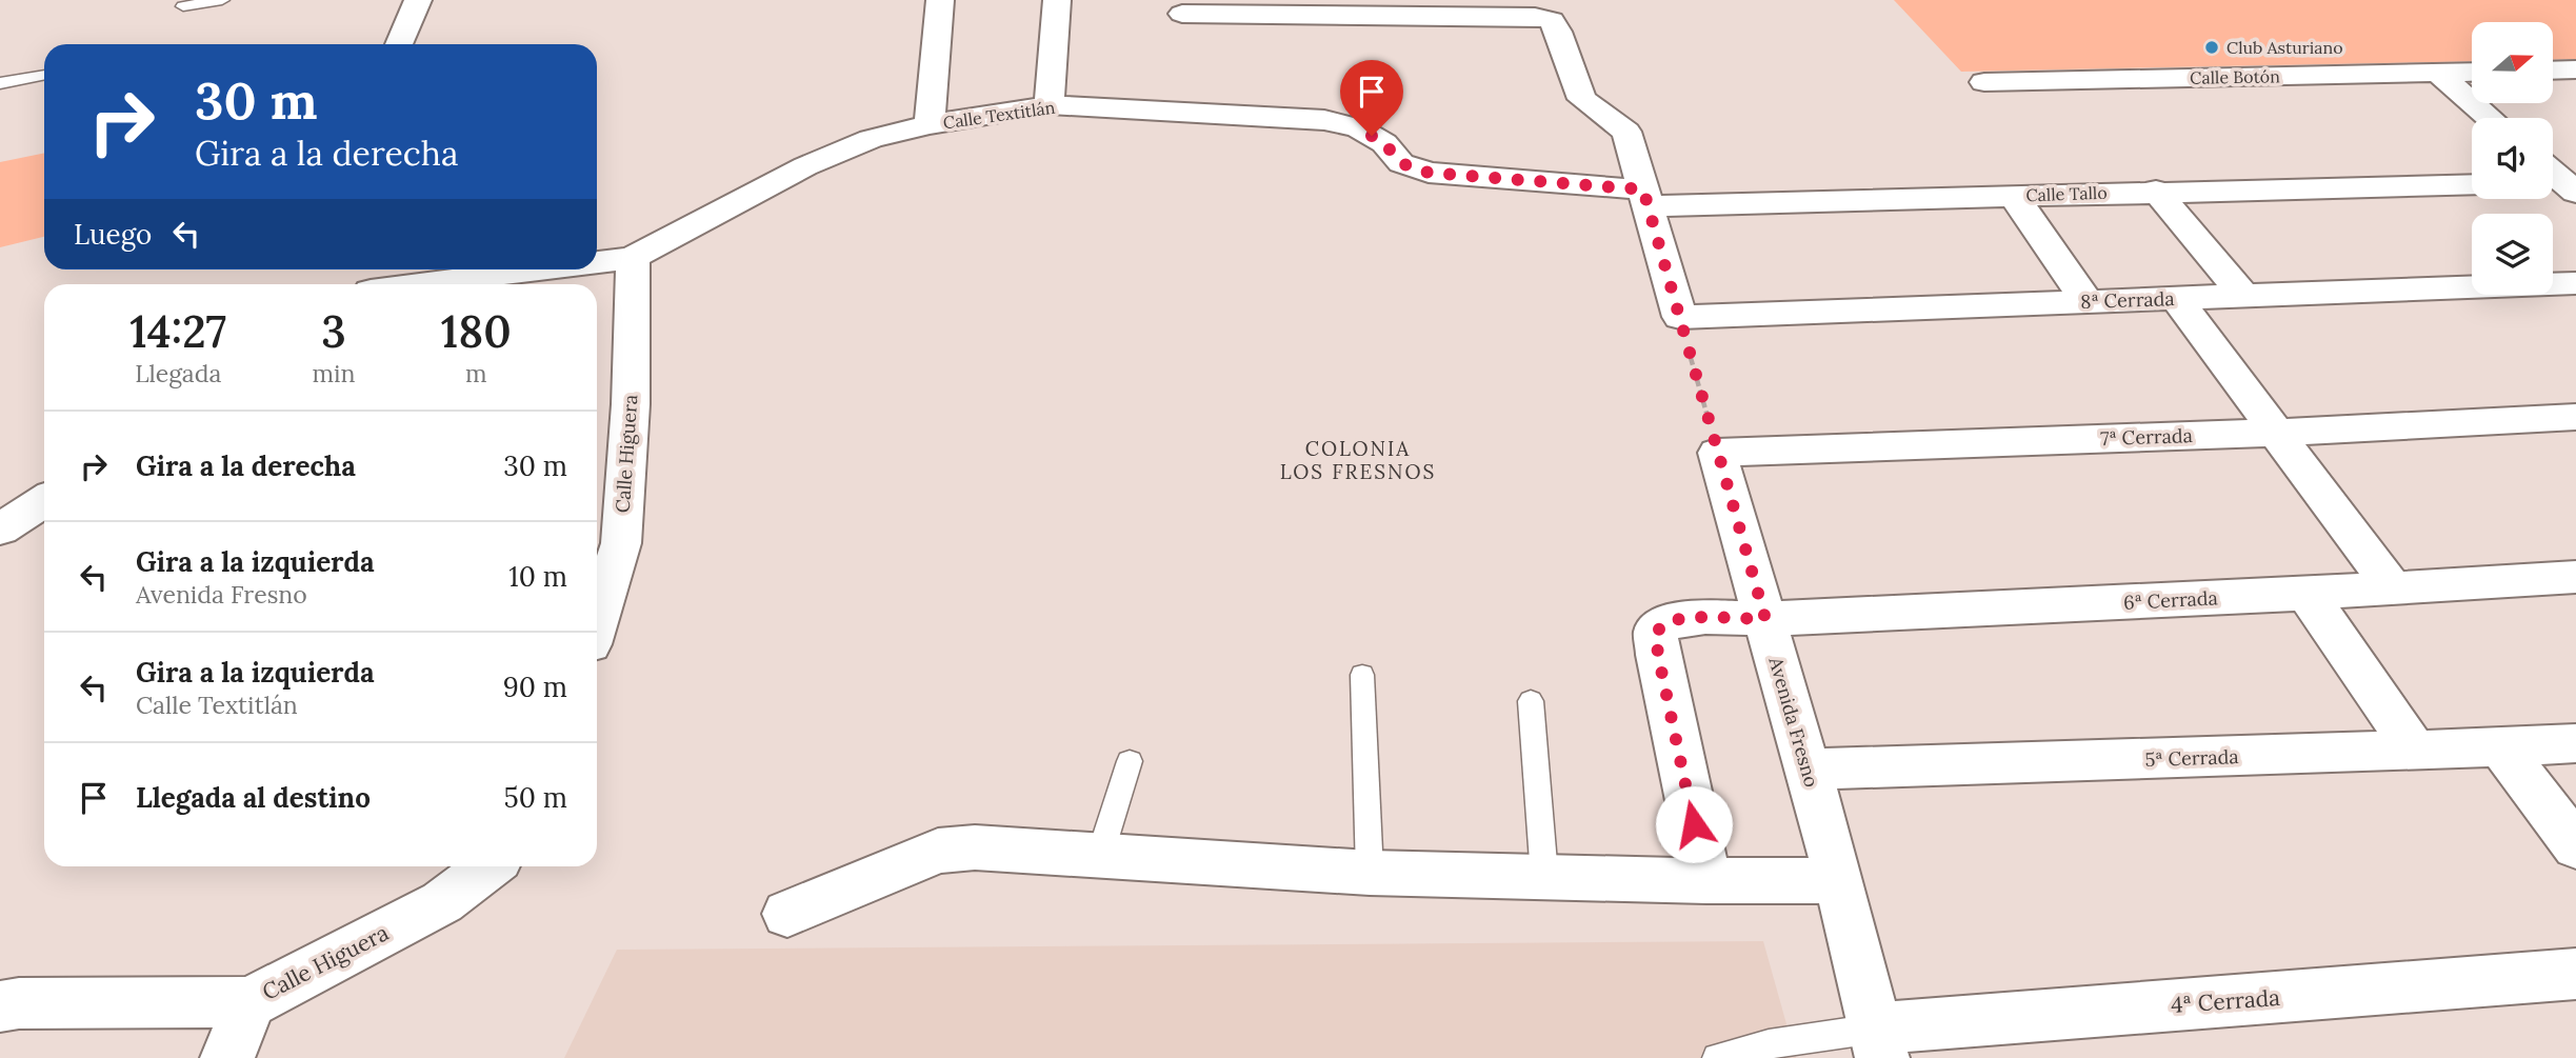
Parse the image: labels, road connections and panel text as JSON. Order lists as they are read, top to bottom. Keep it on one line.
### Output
{"streets":{"street":["Calle Botón","Calle Textitlán","Calle Tallo","8ª Cerrada","7ª Cerrada","Calle Higuera","6ª Cerrada","Avenida Fresno","5ª Cerrada","4ª Cerrada"]},"crossings":[["Calle Textitlán","Calle Tallo"],["Calle Textitlán","Calle Higuera"],["7ª Cerrada","Avenida Fresno"],["6ª Cerrada","Avenida Fresno"],["Avenida Fresno","5ª Cerrada"],["Avenida Fresno","4ª Cerrada"]],"districts":["COLONIA LOS FRESNOS"],"places":["Club Asturiano"],"north":"right","page":{"turn":["30 m","Gira a la derecha"],"then":"Luego","eta":["14:27","Llegada","3","min","180","m"],"list":[{"name":"Gira a la derecha","value":"30 m"},{"name":"Gira a la izquierda","note":"Avenida Fresno","value":"10 m"},{"name":"Gira a la izquierda","note":"Calle Textitlán","value":"90 m"},{"name":"Llegada al destino","value":"50 m"}]}}
